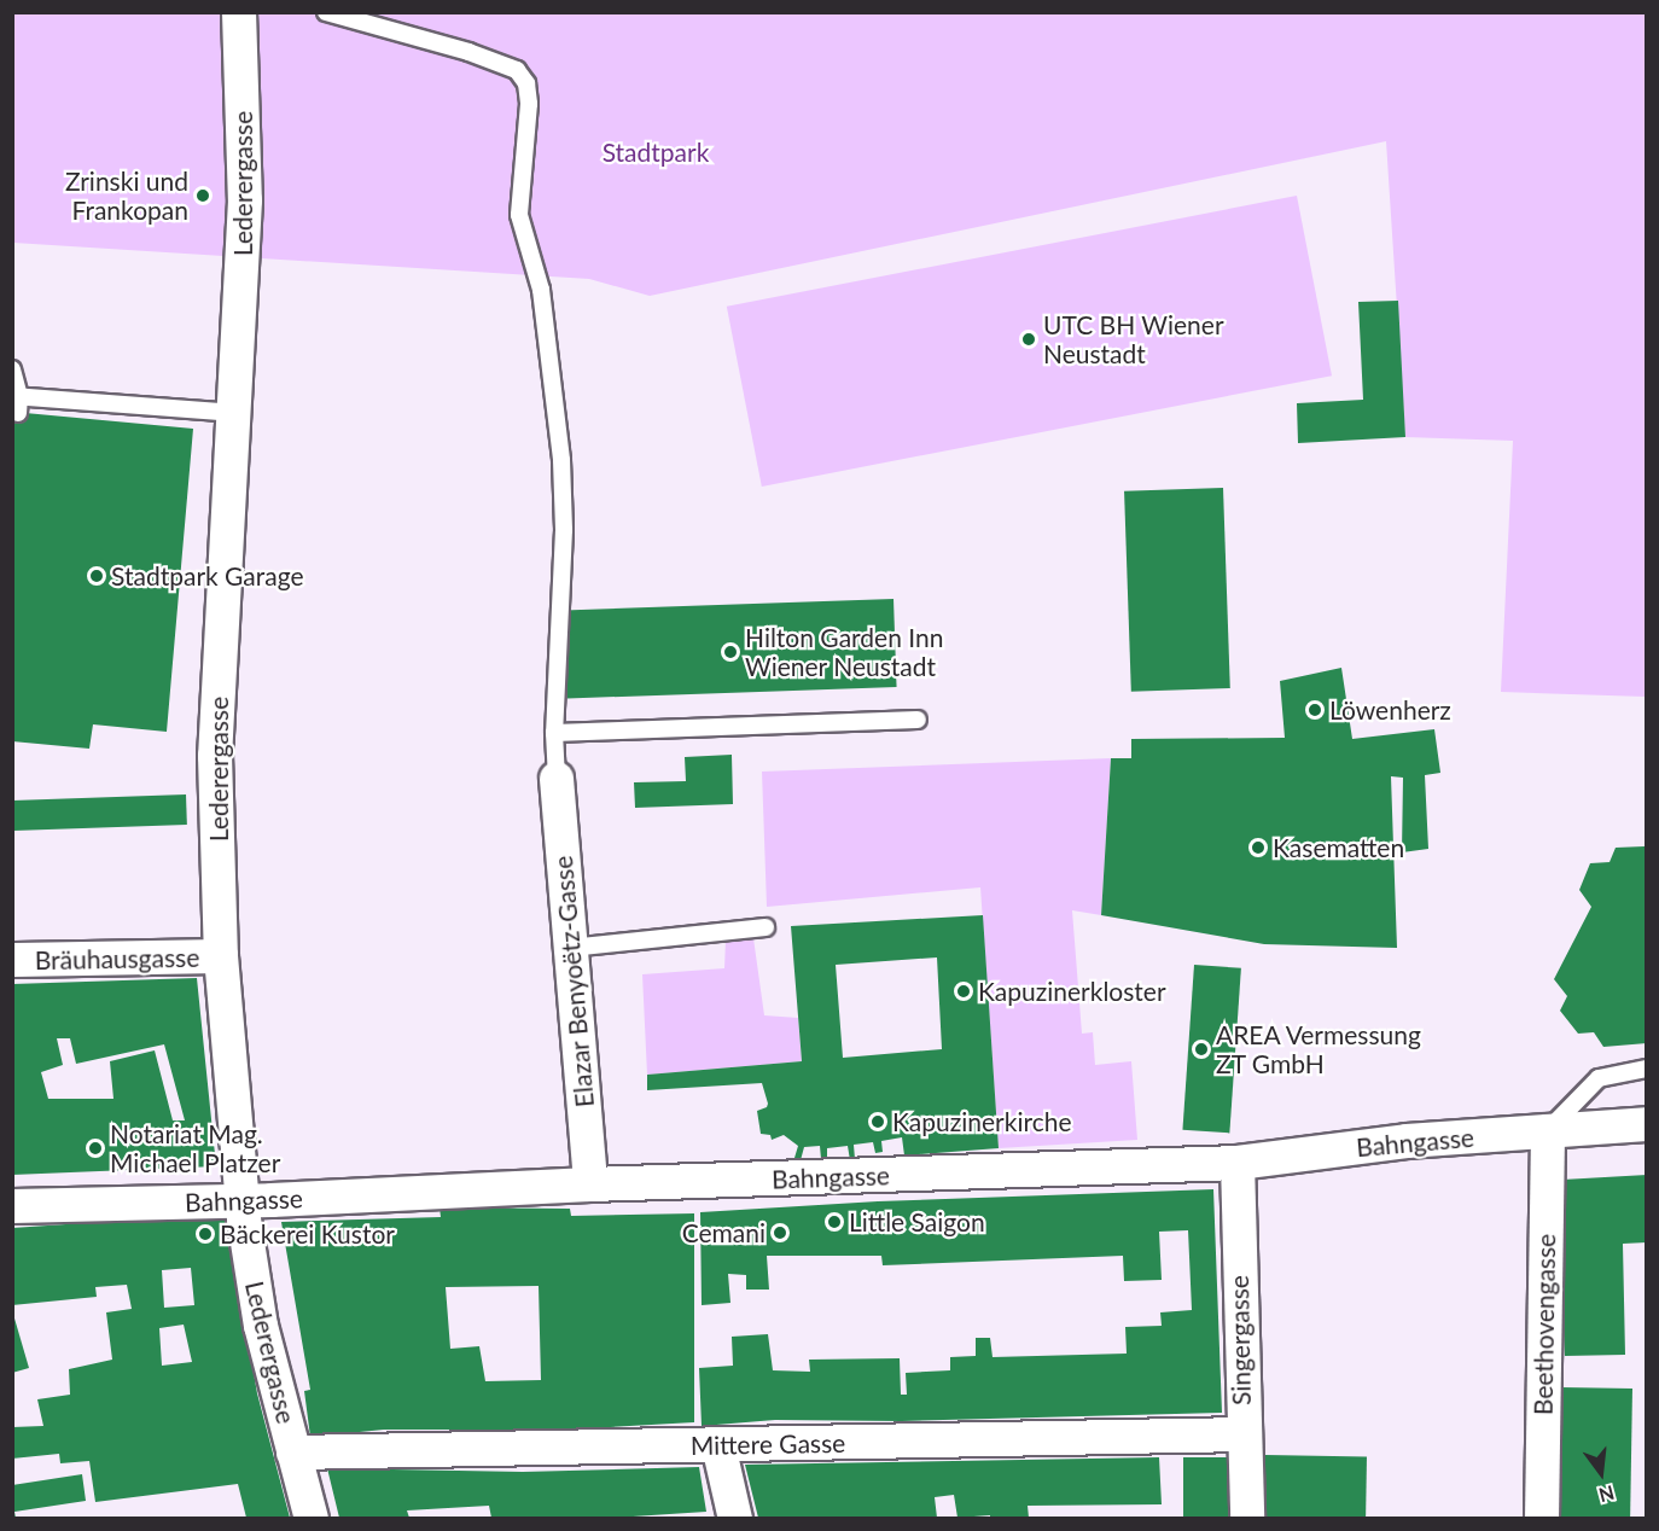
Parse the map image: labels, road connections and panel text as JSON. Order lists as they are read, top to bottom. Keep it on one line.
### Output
{"streets":{"street":["Lederergasse","Bräuhausgasse","Elazar Benyoëtz-Gasse","Bahngasse","Beethovengasse","Singergasse","Mittere Gasse"]},"crossings":[["Lederergasse","Bräuhausgasse"],["Lederergasse","Bahngasse"],["Lederergasse","Mittere Gasse"],["Elazar Benyoëtz-Gasse","Bahngasse"],["Bahngasse","Beethovengasse"],["Bahngasse","Singergasse"],["Singergasse","Mittere Gasse"]],"parks":["Stadtpark"],"places":["Zrinski und Frankopan","UTC BH Wiener Neustadt","Stadtpark Garage","Hilton Garden Inn Wiener Neustadt","Löwenherz","Kasematten","Kapuzinerkloster","AREA Vermessung ZT GmbH","Kapuzinerkirche","Notariat Mag. Michael Platzer","Little Saigon","Cemani","Bäckerei Kustor"],"north":"bottom"}
